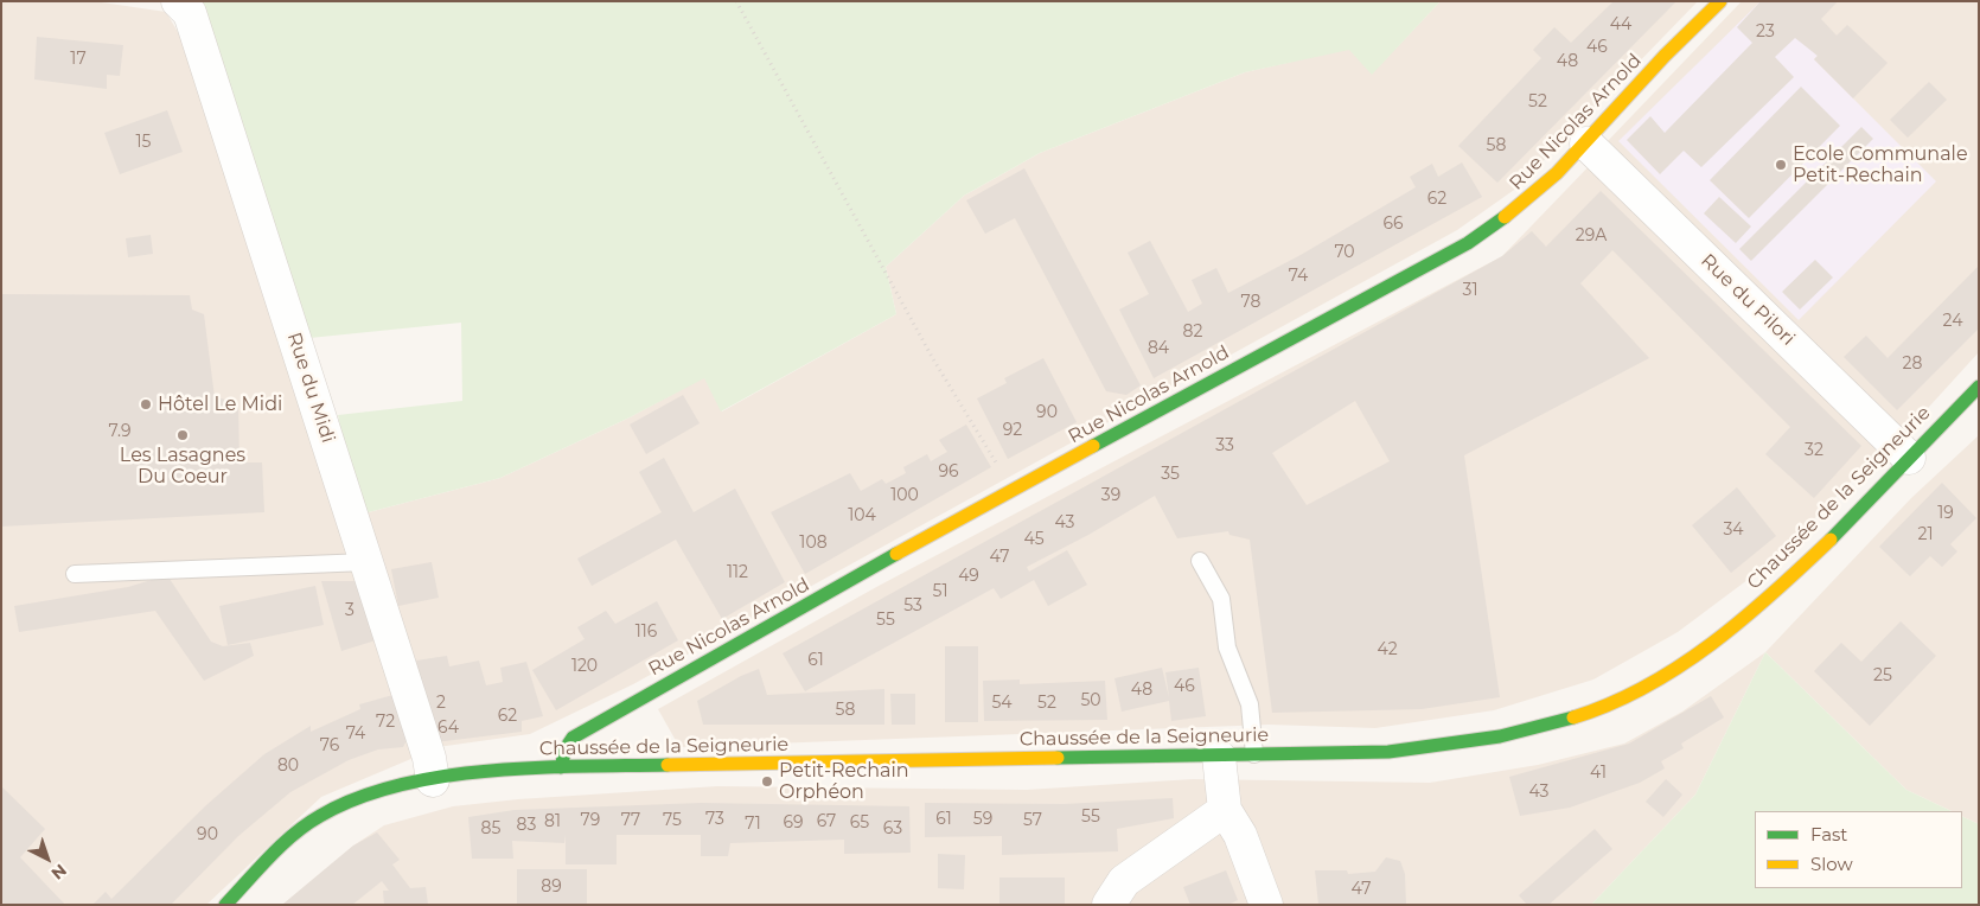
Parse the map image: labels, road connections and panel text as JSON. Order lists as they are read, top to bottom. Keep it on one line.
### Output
{"streets":{"main road":["Rue Nicolas Arnold","Chaussée de la Seigneurie"],"street":["Rue du Pilori","Rue du Midi"]},"crossings":[["Rue Nicolas Arnold","Rue du Pilori"],["Rue Nicolas Arnold","Chaussée de la Seigneurie"],["Rue du Pilori","Chaussée de la Seigneurie"],["Rue du Midi","Chaussée de la Seigneurie"]],"places":["Ecole Communale Petit-Rechain","Hôtel Le Midi","Les Lasagnes Du Coeur","Petit-Rechain Orphéon"],"house_numbers":["44","23","46","17","48","52","15","58","62","66","29A","70","74","31","78","24","82","84","28","90","92","7.9","33","32","96","35","100","39","19","104","43","34","21","45","108","47","112","49","51","53","3","55","116","42","61","120","25","46","48","50","2","54","52","58","62","72","64","74","76","80","41","43","55","73","61","59","79","77","75","57","81","67","69","65","71","83","85","63","90","89","47"],"legend":["Fast","Slow"],"north":"bottom right"}
